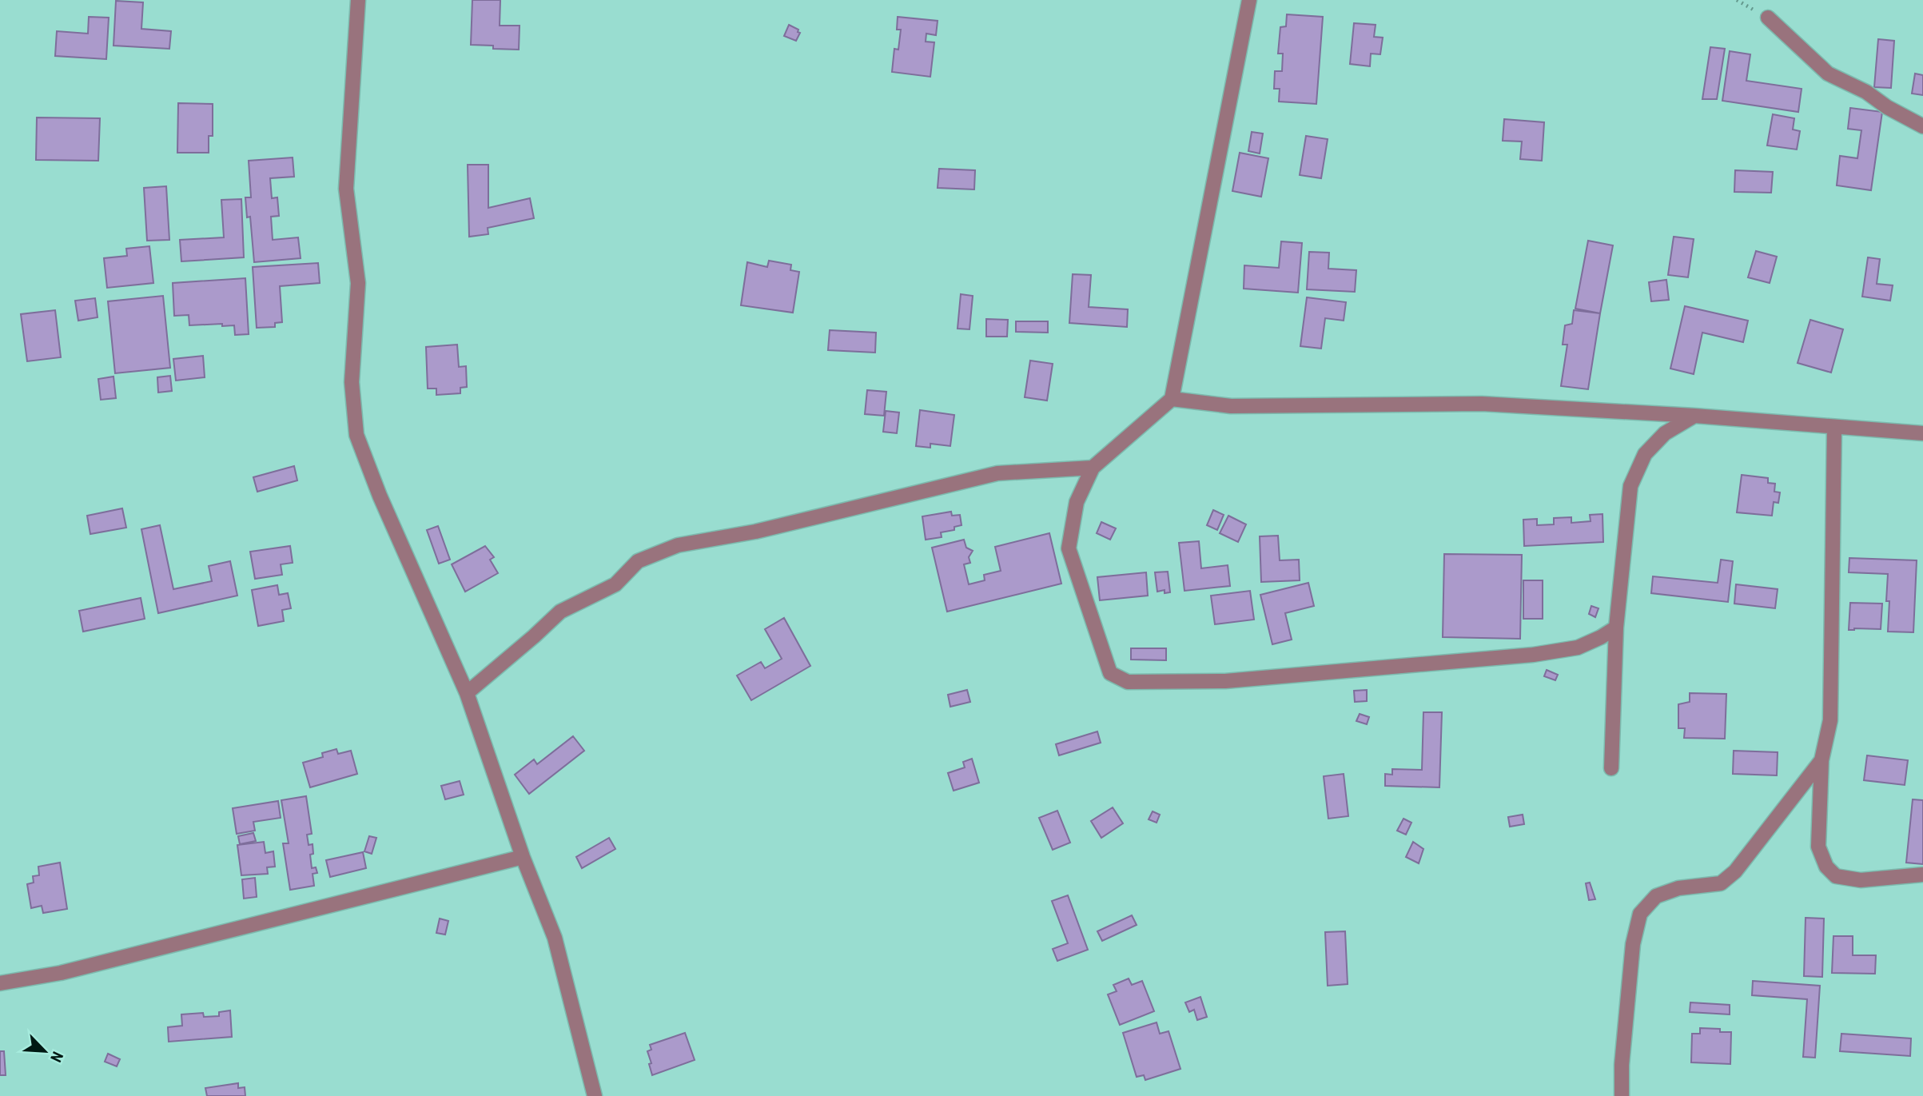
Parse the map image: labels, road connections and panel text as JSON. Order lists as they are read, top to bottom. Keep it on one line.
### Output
{"north":"bottom right"}
